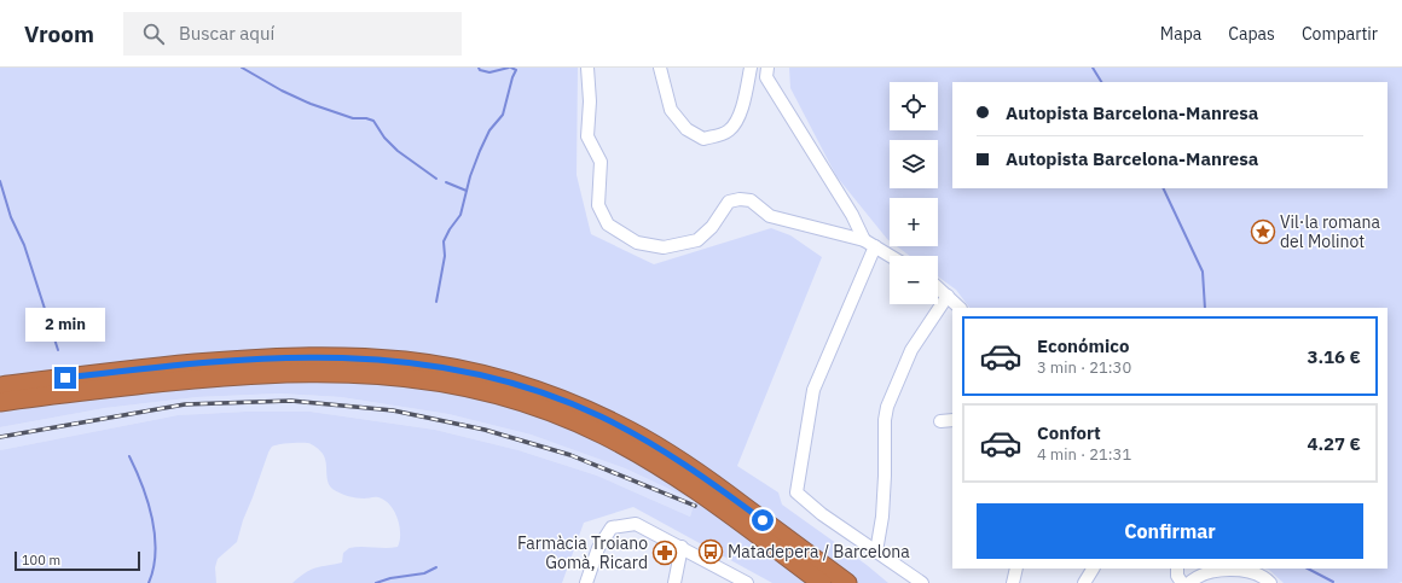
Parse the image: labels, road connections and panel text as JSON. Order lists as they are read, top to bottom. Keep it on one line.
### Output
{"places":{"place":["Vil·la romana del Molinot"],"bus stop":["Matadepera / Barcelona"],"pharmacy":["Farmàcia Troiano Gomà, Ricard"]},"scale_bar":"100 m","page":{"header":"Vroom","search":"Buscar aquí","nav":["Mapa","Capas","Compartir"],"map_buttons":["+","−"],"banner":["Autopista Barcelona-Manresa","Autopista Barcelona-Manresa"],"bubble":"2 min","list":[{"name":"Económico","note":"3 min · 21:30","value":"3.16 €"},{"name":"Confort","note":"4 min · 21:31","value":"4.27 €"}],"buttons":"Confirmar","scale":"100 m"}}
